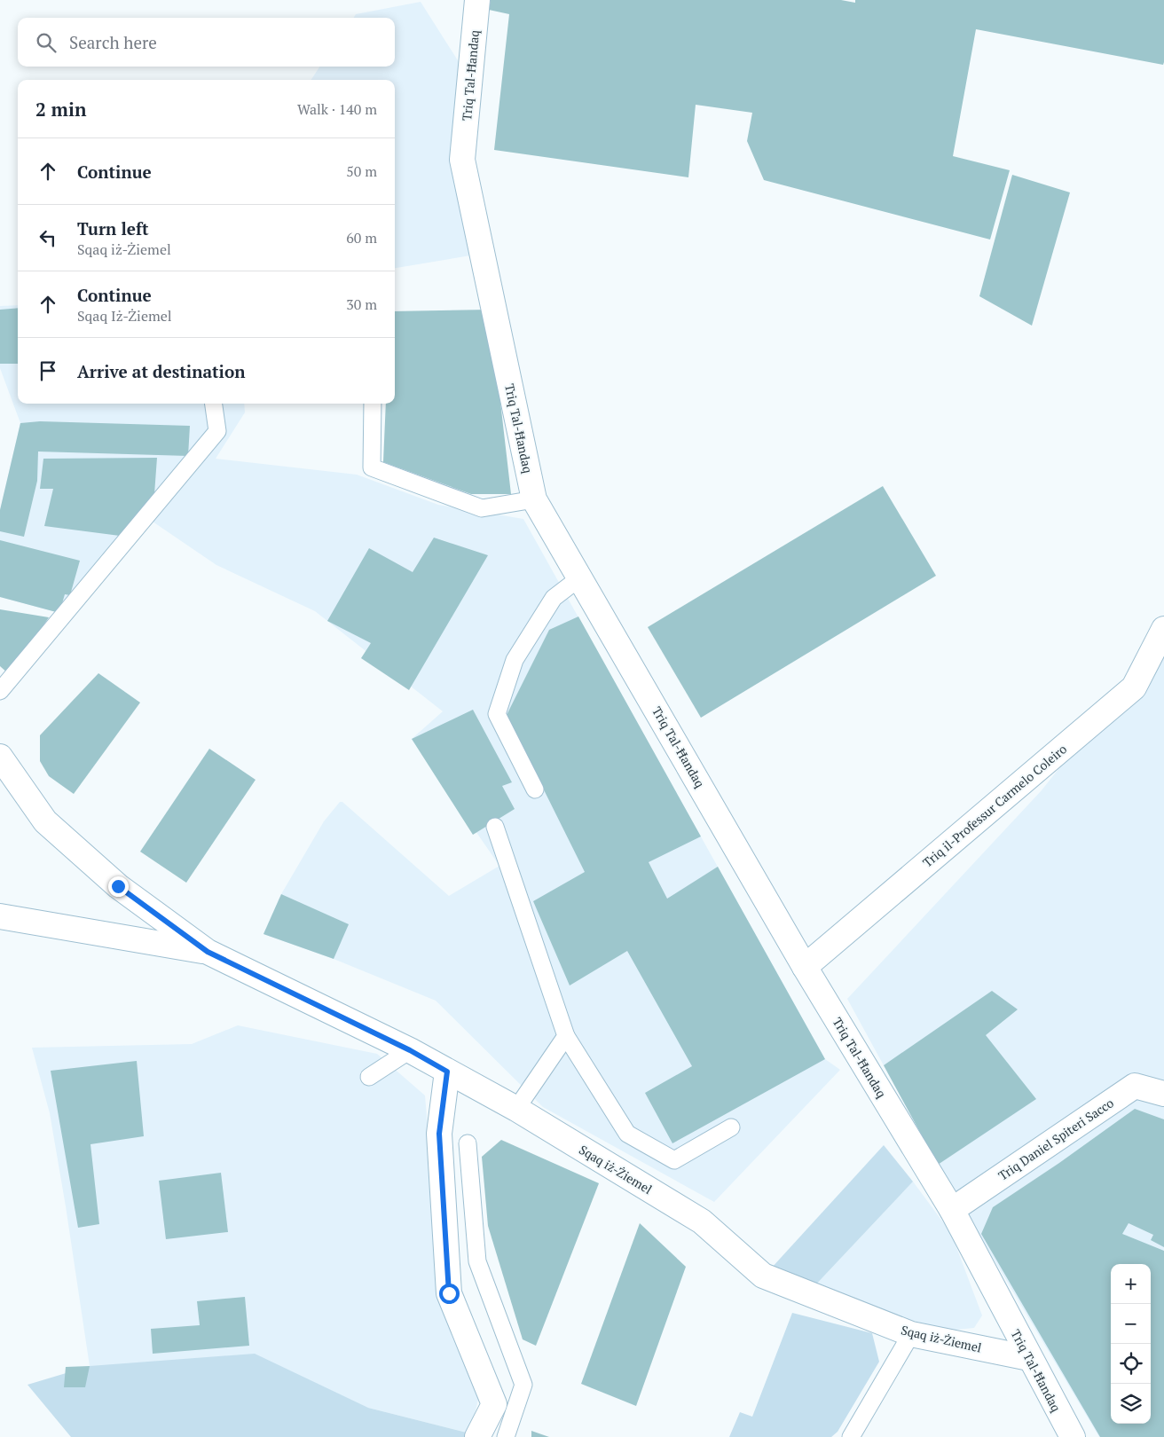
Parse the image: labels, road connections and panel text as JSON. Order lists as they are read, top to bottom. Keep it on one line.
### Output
{"streets":{"street":["Triq Tal-Ħandaq","Triq il-Professur Carmelo Coleiro","Triq Daniel Spiteri Sacco","Sqaq iż-Żiemel"]},"crossings":[["Triq Tal-Ħandaq","Triq il-Professur Carmelo Coleiro"],["Triq Tal-Ħandaq","Triq Daniel Spiteri Sacco"],["Triq Tal-Ħandaq","Sqaq iż-Żiemel"]],"page":{"search":"Search here","heading":["2 min","Walk · 140 m"],"list":[["Continue","50 m"],["Turn left","Sqaq iż-Żiemel","60 m"],["Continue","Sqaq Iż-Żiemel","30 m"],"Arrive at destination"],"map_buttons":["+","−"]}}
